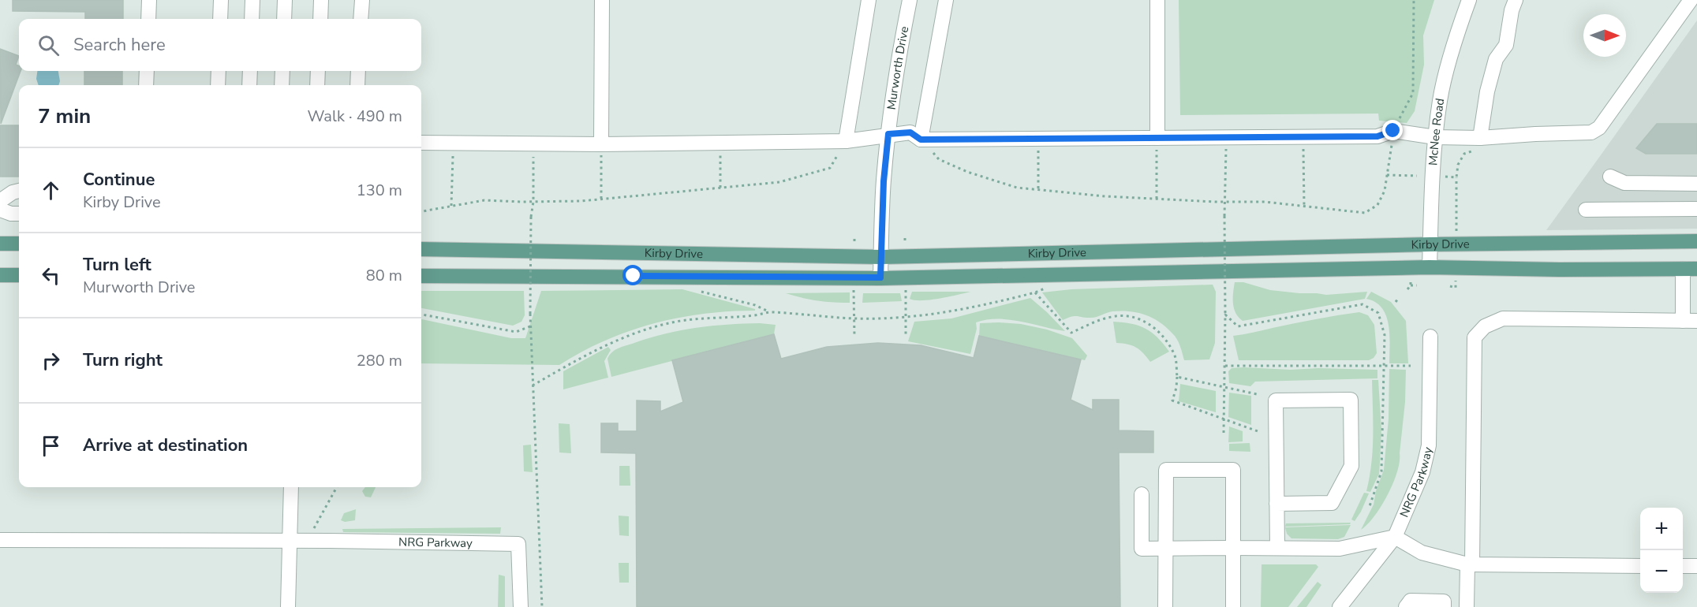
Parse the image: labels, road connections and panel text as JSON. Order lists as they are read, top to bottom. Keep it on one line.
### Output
{"streets":{"main road":["Kirby Drive"],"street":["Murworth Drive","McNee Road","NRG Parkway"]},"crossings":[["Murworth Drive","Kirby Drive"],["McNee Road","Kirby Drive"]],"north":"right","page":{"search":"Search here","heading":["7 min","Walk · 490 m"],"list":[["Continue","Kirby Drive","130 m"],["Turn left","Murworth Drive","80 m"],["Turn right","280 m"],"Arrive at destination"],"map_buttons":["+","−"]}}
